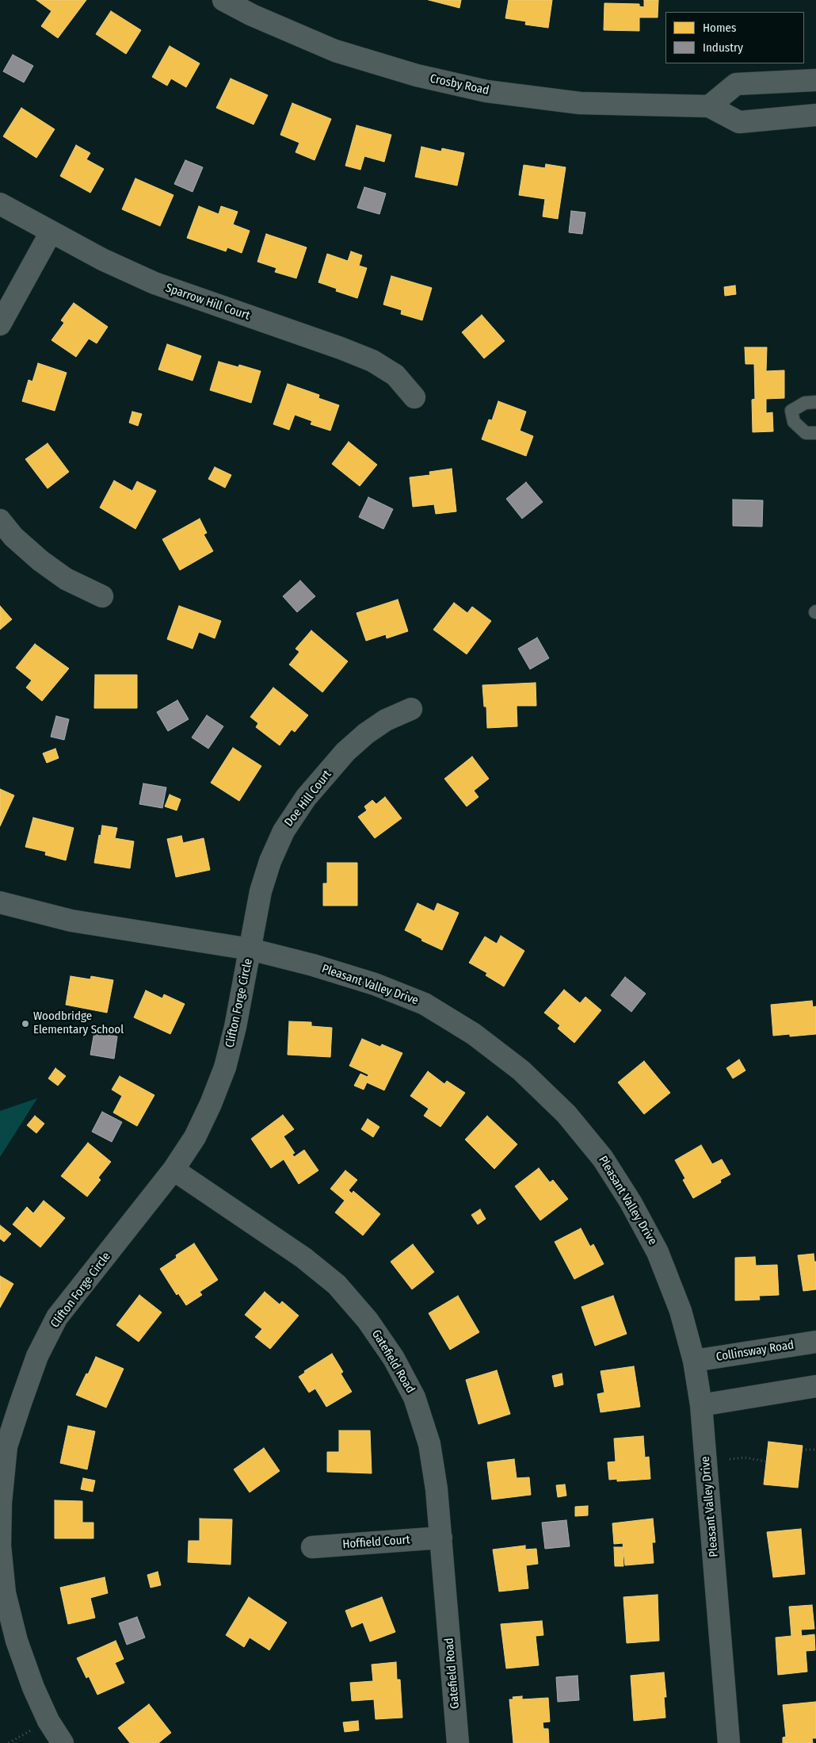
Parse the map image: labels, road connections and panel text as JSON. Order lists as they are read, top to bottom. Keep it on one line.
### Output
{"streets":{"street":["Crosby Road","Sparrow Hill Court","Doe Hill Court","Pleasant Valley Drive","Clifton Forge Circle","Collinsway Road","Gatefield Road","Hoffield Court"]},"crossings":[["Doe Hill Court","Pleasant Valley Drive"],["Doe Hill Court","Clifton Forge Circle"],["Pleasant Valley Drive","Clifton Forge Circle"],["Pleasant Valley Drive","Collinsway Road"],["Clifton Forge Circle","Gatefield Road"],["Gatefield Road","Hoffield Court"]],"places":["Woodbridge Elementary School"],"legend":["Homes","Industry"]}
